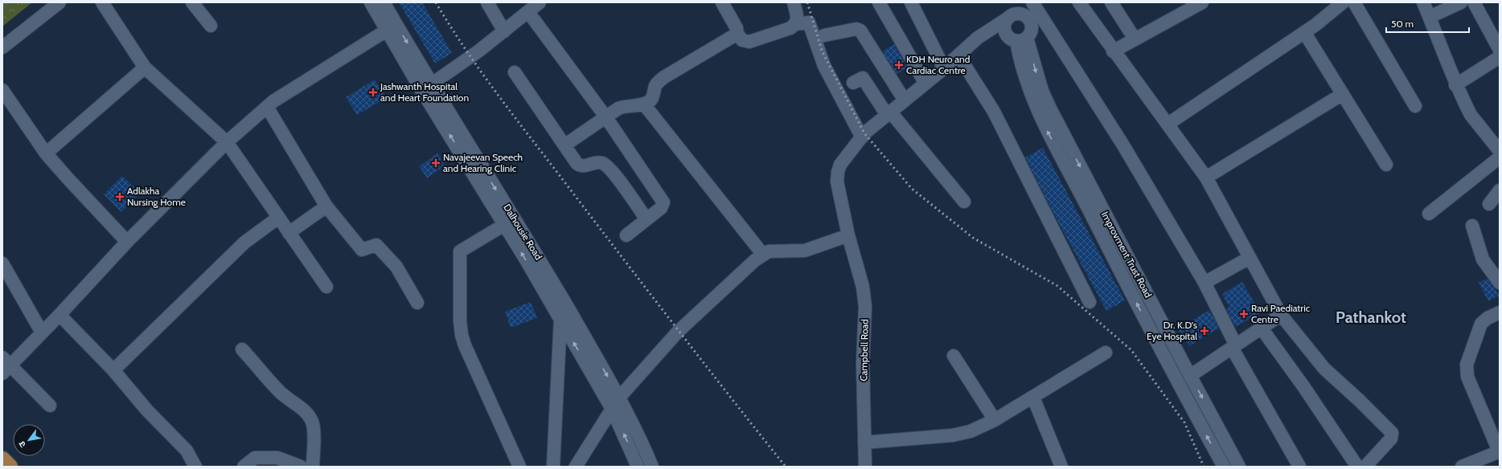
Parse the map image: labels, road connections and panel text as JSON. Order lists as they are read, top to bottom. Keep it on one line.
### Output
{"streets":{"street":["Dalhousie Road","Improvment Trust Road","Campbell Road"]},"crossings":[["Improvment Trust Road","Campbell Road"]],"districts":["Pathankot"],"places":{"health":["KDH Neuro and Cardiac Centre","Jashwanth Hospital and Heart Foundation","Navajeevan Speech and Hearing Clinic","Adlakha Nursing Home","Ravi Paediatric Centre","Dr. K.D's Eye Hospital"]},"scale_bar":"50 m","north":"bottom left"}
